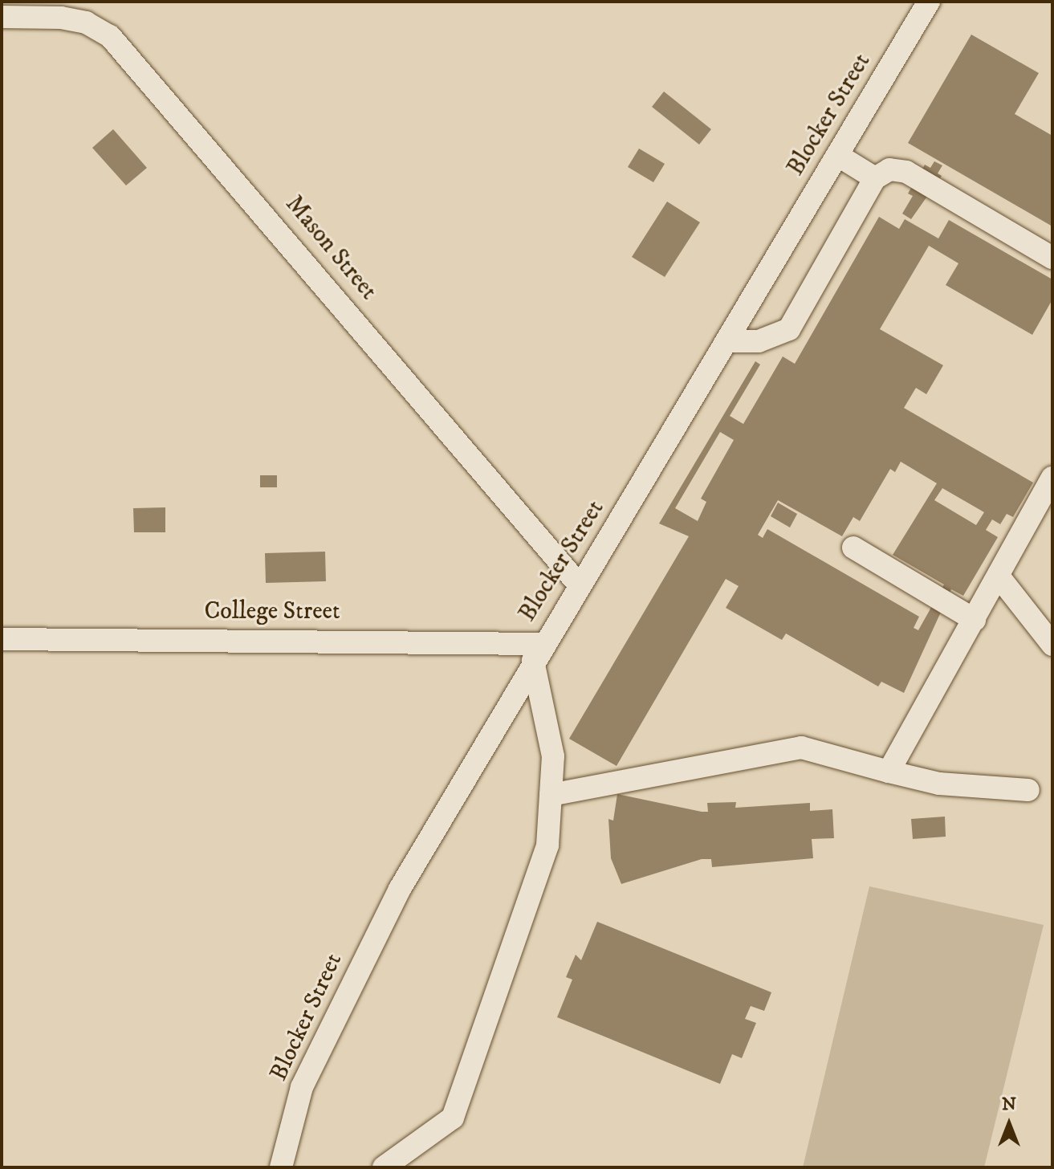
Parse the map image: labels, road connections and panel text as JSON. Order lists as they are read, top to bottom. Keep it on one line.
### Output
{"streets":{"street":["Blocker Street","Mason Street","College Street"]},"crossings":[["Blocker Street","Mason Street"],["Blocker Street","College Street"]],"north":"top"}
